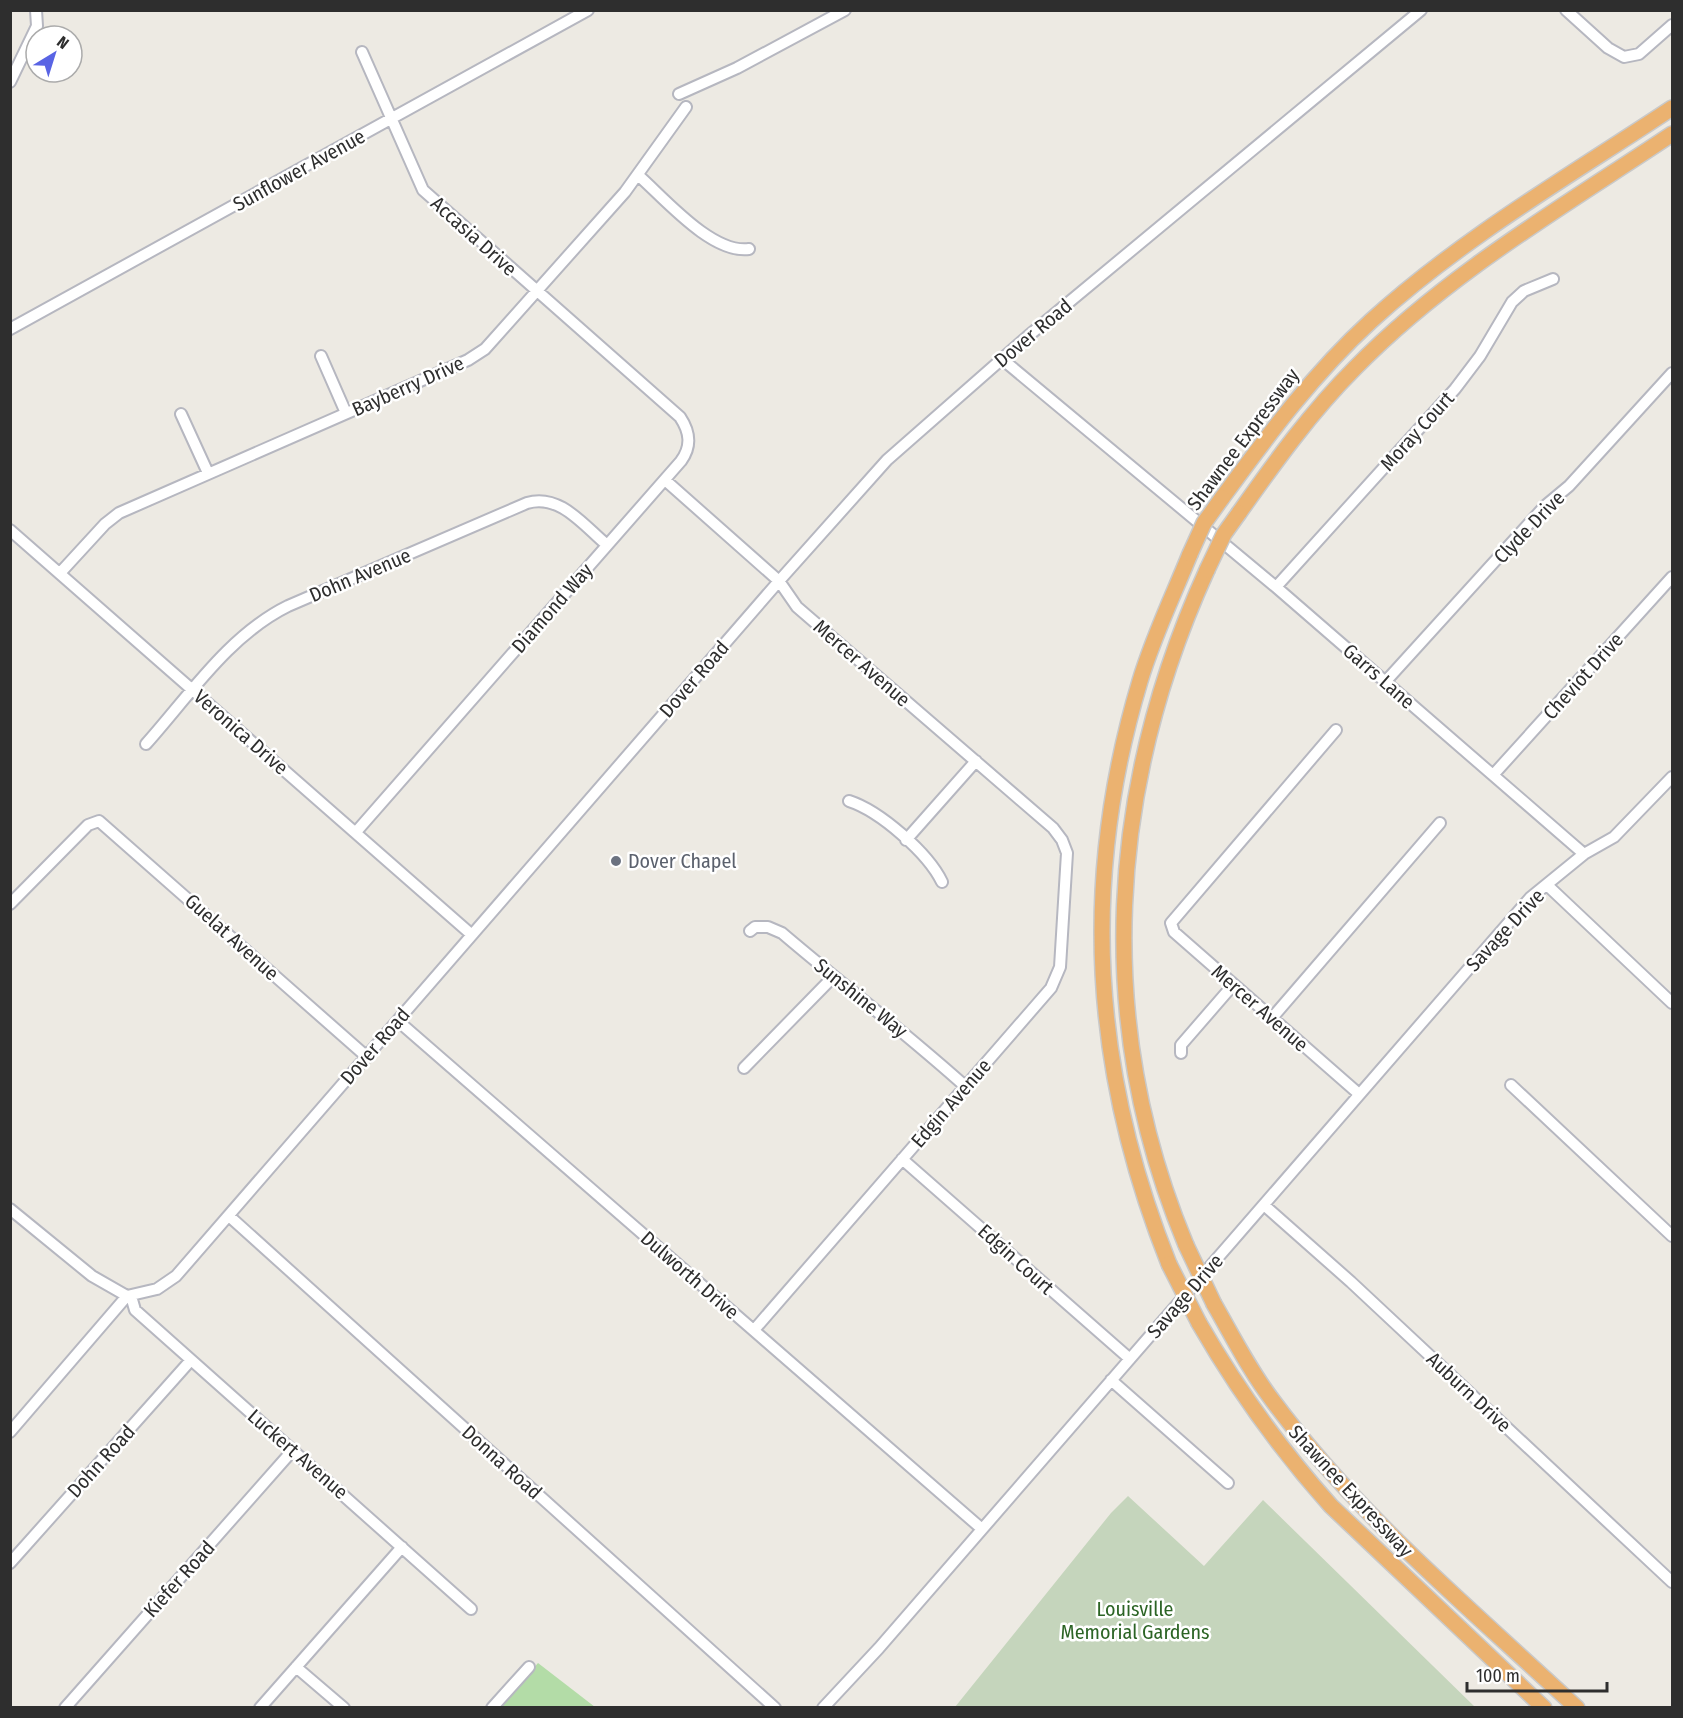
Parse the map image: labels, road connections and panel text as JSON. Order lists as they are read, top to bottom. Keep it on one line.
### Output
{"streets":{"highway":["Shawnee Expressway"],"street":["Sunflower Avenue","Accasia Drive","Dover Road","Bayberry Drive","Moray Court","Clyde Drive","Dohn Avenue","Diamond Way","Mercer Avenue","Garrs Lane","Cheviot Drive","Veronica Drive","Savage Drive","Guelat Avenue","Sunshine Way","Edgin Avenue","Edgin Court","Dulworth Drive","Auburn Drive","Luckert Avenue","Dohn Road","Donna Road","Kiefer Road"]},"crossings":[["Sunflower Avenue","Accasia Drive"],["Accasia Drive","Bayberry Drive"],["Accasia Drive","Diamond Way"],["Dover Road","Mercer Avenue"],["Dover Road","Garrs Lane"],["Dover Road","Veronica Drive"],["Dover Road","Guelat Avenue"],["Dover Road","Dulworth Drive"],["Dover Road","Luckert Avenue"],["Dover Road","Donna Road"],["Bayberry Drive","Veronica Drive"],["Moray Court","Garrs Lane"],["Clyde Drive","Garrs Lane"],["Dohn Avenue","Diamond Way"],["Dohn Avenue","Veronica Drive"],["Diamond Way","Mercer Avenue"],["Diamond Way","Veronica Drive"],["Mercer Avenue","Savage Drive"],["Mercer Avenue","Edgin Avenue"],["Garrs Lane","Cheviot Drive"],["Savage Drive","Edgin Court"],["Savage Drive","Dulworth Drive"],["Savage Drive","Auburn Drive"],["Sunshine Way","Edgin Avenue"],["Edgin Avenue","Edgin Court"],["Edgin Avenue","Dulworth Drive"],["Luckert Avenue","Dohn Road"],["Luckert Avenue","Kiefer Road"]],"parks":["Louisville Memorial Gardens"],"places":["Dover Chapel"],"scale_bar":"100 m","north":"top right"}
